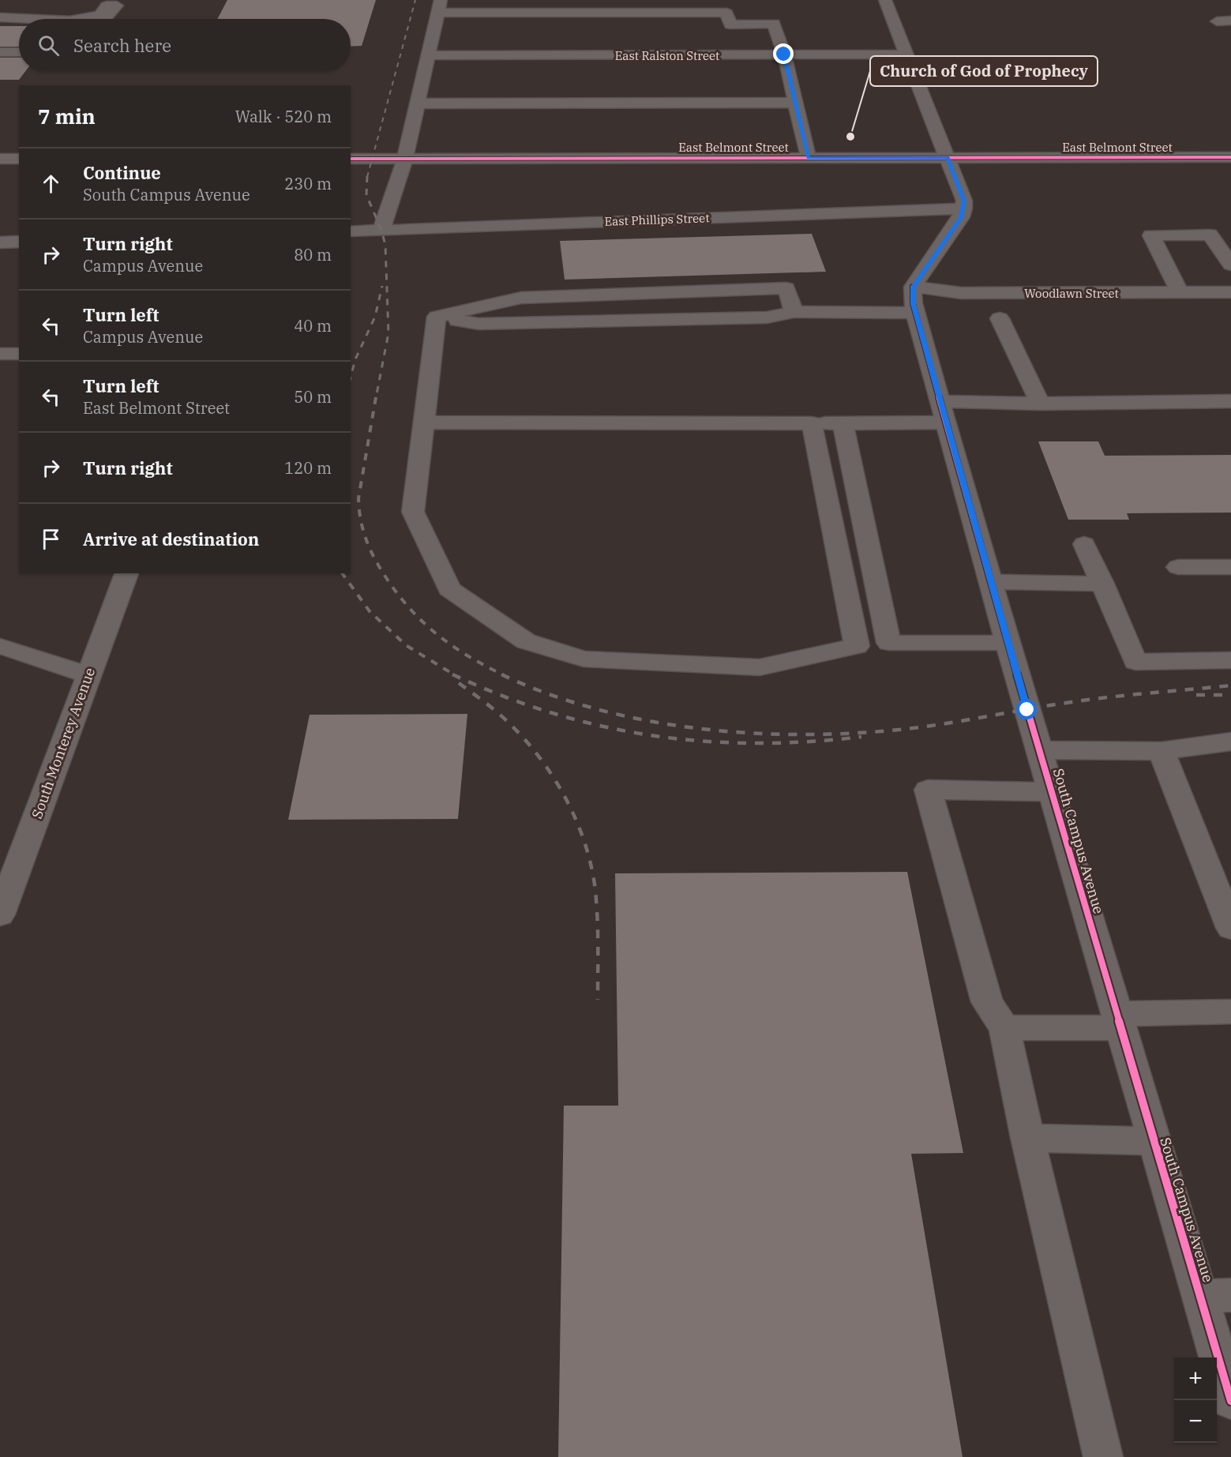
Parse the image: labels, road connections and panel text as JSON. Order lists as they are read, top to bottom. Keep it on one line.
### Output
{"streets":{"street":["East Ralston Street","East Belmont Street","East Phillips Street","Woodlawn Street","South Monterey Avenue","South Campus Avenue"]},"crossings":[["Woodlawn Street","South Campus Avenue"]],"places":["Church of God of Prophecy"],"page":{"search":"Search here","heading":["7 min","Walk · 520 m"],"list":[["Continue","South Campus Avenue","230 m"],["Turn right","Campus Avenue","80 m"],["Turn left","Campus Avenue","40 m"],["Turn left","East Belmont Street","50 m"],["Turn right","120 m"],"Arrive at destination"],"map_buttons":["+","−"]}}
